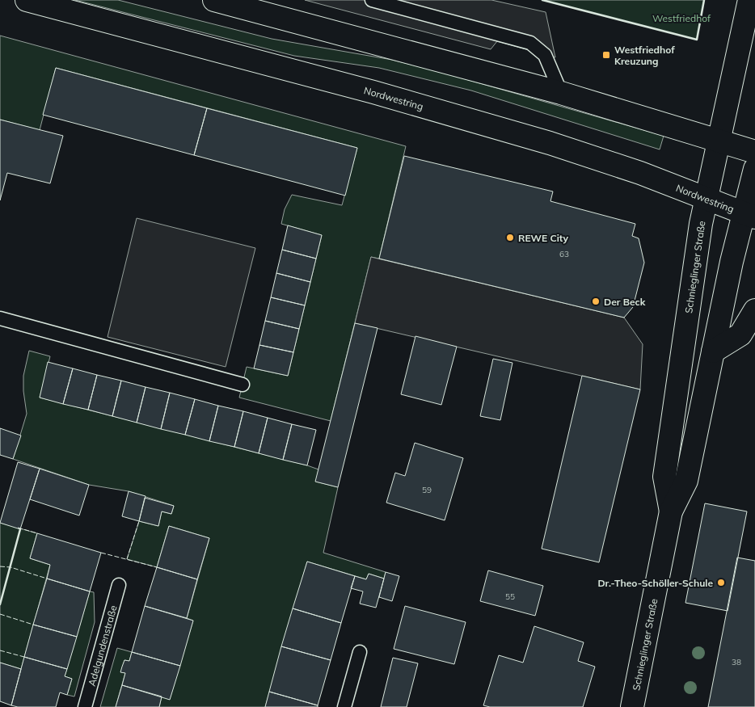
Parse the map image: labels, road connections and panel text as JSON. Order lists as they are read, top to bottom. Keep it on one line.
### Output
{"streets":{"main road":["Nordwestring","Schnieglinger Straße"],"lane":["Adelgundenstraße"]},"crossings":[["Nordwestring","Schnieglinger Straße"]],"parks":["Westfriedhof"],"places":{"transit":["Westfriedhof Kreuzung"],"other":["REWE City","Der Beck","Dr.-Theo-Schöller-Schule"]},"house_numbers":["63","59","55","38"]}
